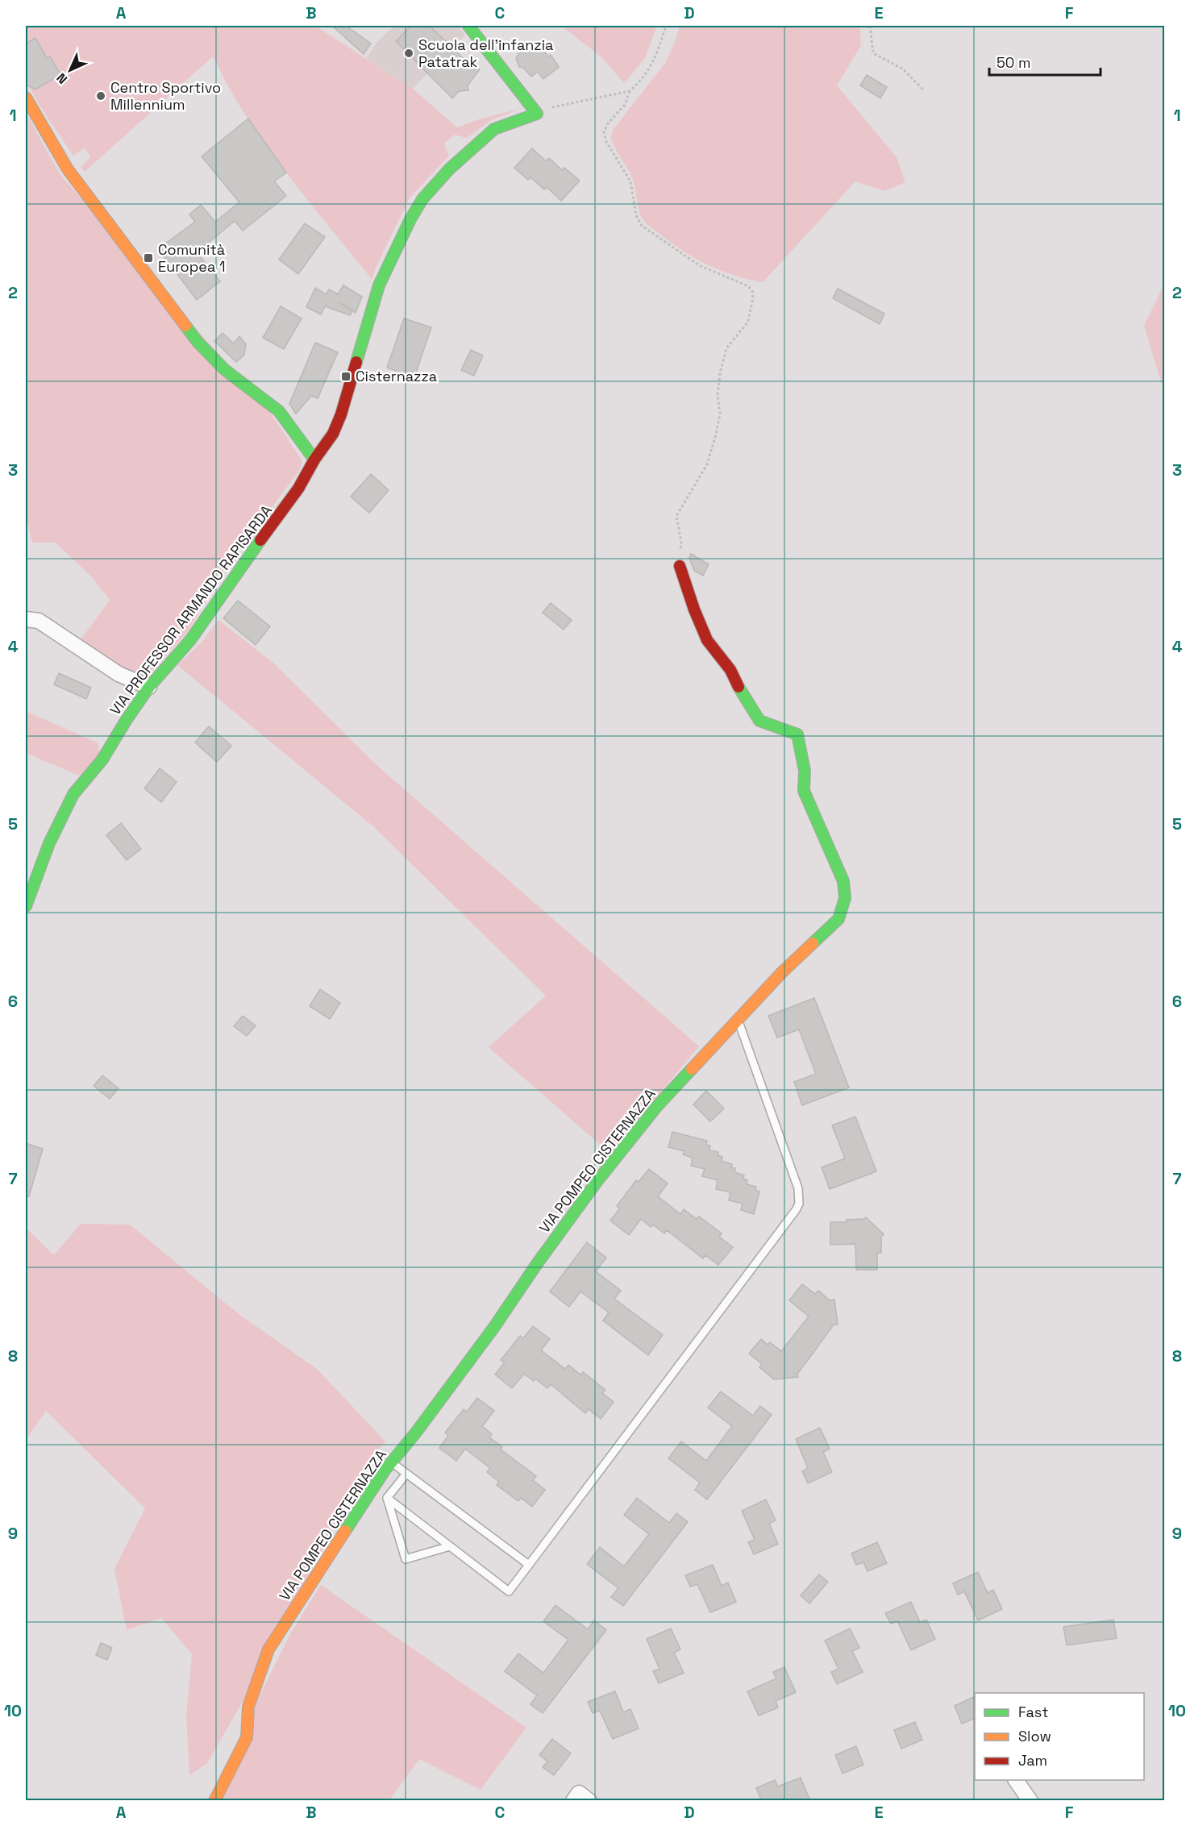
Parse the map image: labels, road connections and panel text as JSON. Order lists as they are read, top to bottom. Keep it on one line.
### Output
{"streets":{"street":["VIA PROFESSOR ARMANDO RAPISARDA","VIA POMPEO CISTERNAZZA"]},"places":{"other":["Scuola dell'infanzia Patatrak","Centro Sportivo Millennium"],"transit":["Comunità Europea 1","Cisternazza"]},"legend":["Fast","Slow","Jam"],"scale_bar":"50 m","north":"bottom left","grid":{"columns":["A","B","C","D","E","F"],"rows":["1","2","3","4","5","6","7","8","9","10"]}}
